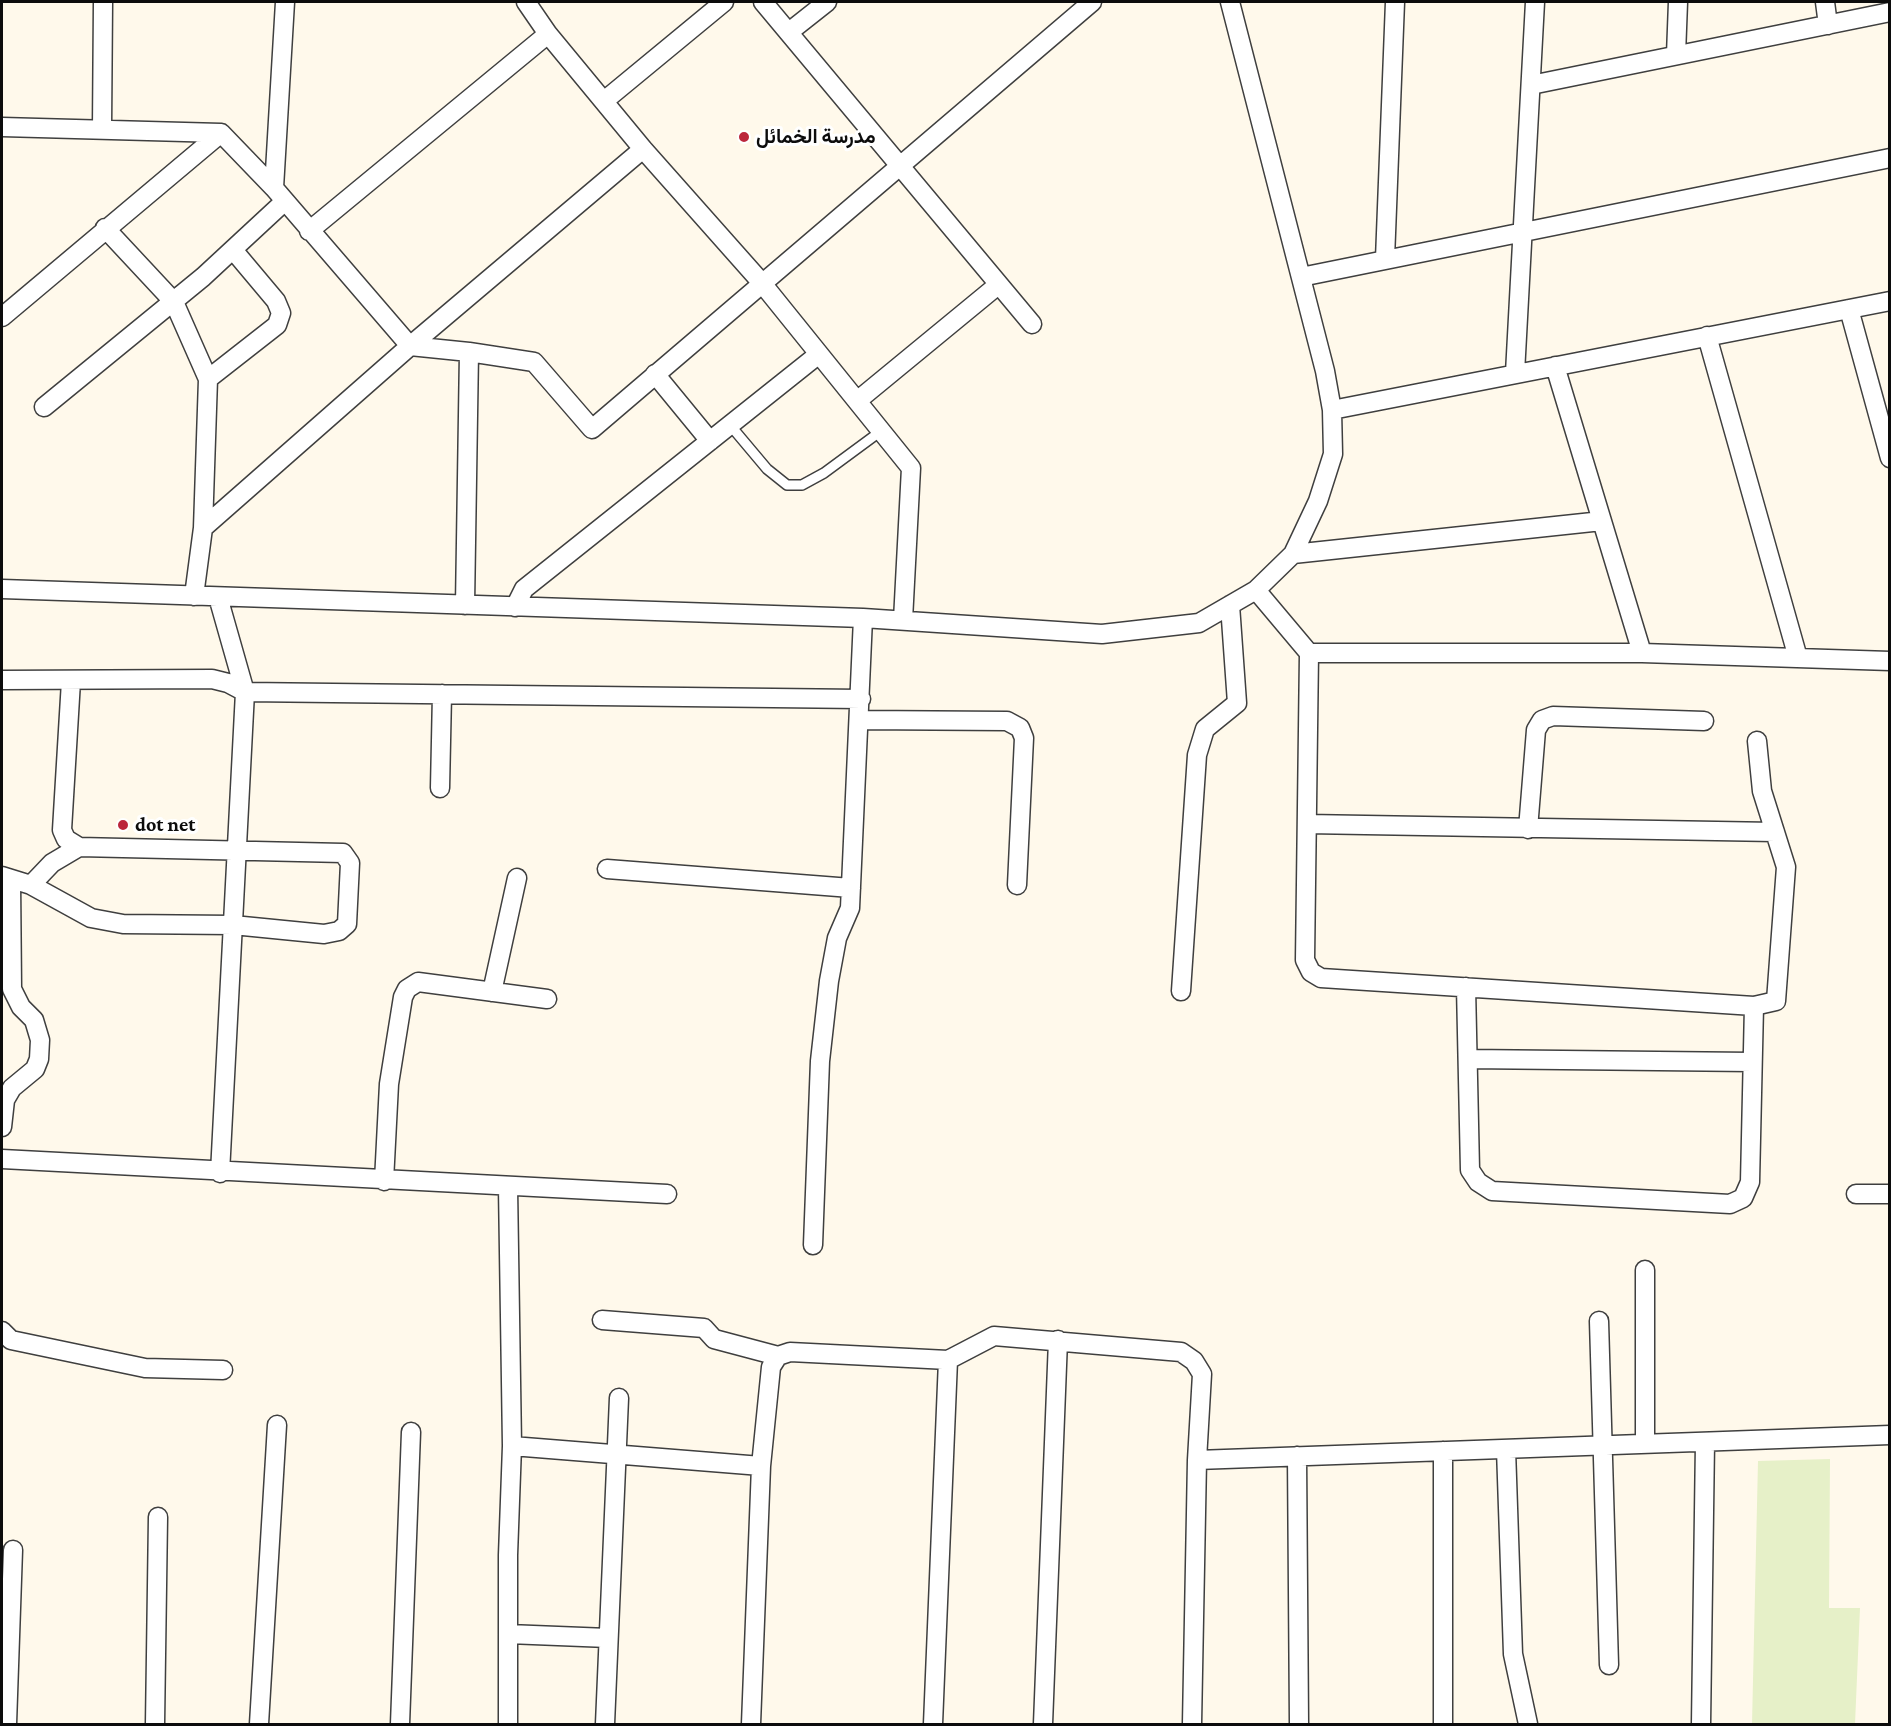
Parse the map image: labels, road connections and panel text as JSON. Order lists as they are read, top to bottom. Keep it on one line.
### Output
{"places":["مدرسة الخمائل","dot net"]}
